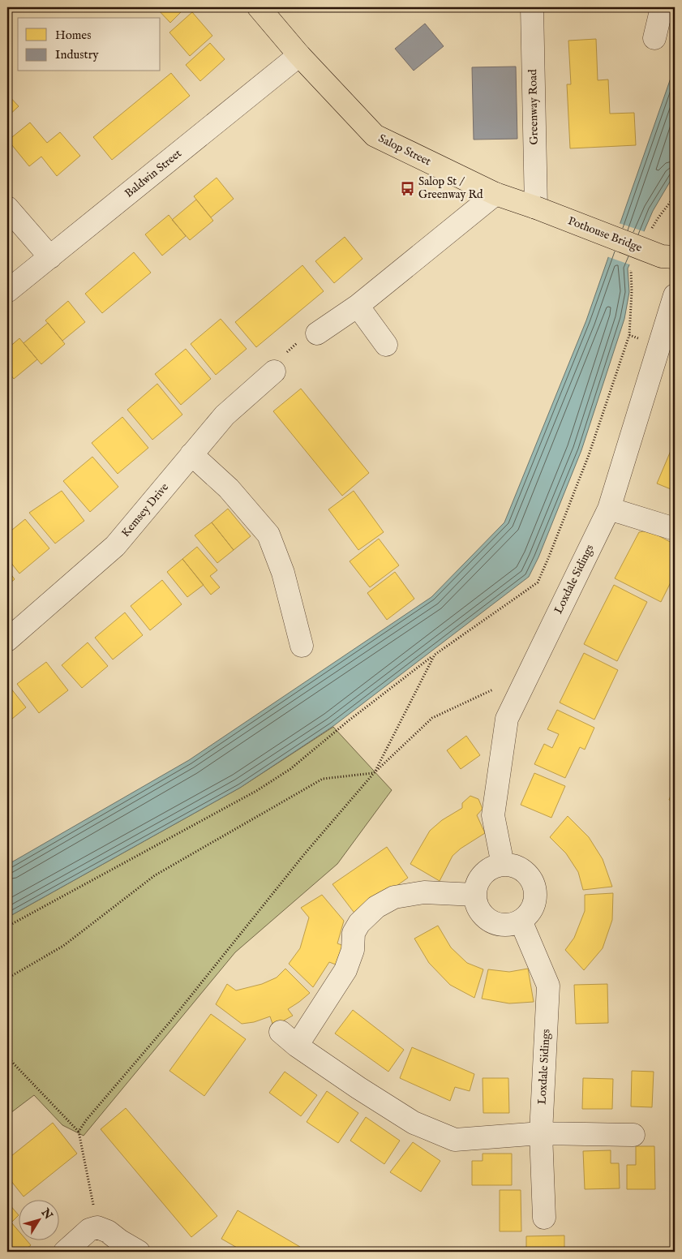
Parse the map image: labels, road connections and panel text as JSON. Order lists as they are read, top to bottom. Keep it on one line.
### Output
{"streets":{"main road":["Salop Street","Pothouse Bridge"],"street":["Greenway Road","Baldwin Street","Kemsey Drive","Loxdale Sidings"]},"crossings":[["Greenway Road","Salop Street"],["Greenway Road","Pothouse Bridge"],["Salop Street","Baldwin Street"],["Salop Street","Pothouse Bridge"]],"places":{"bus stop":["Salop St / Greenway Rd"]},"legend":["Homes","Industry"],"north":"top right"}
